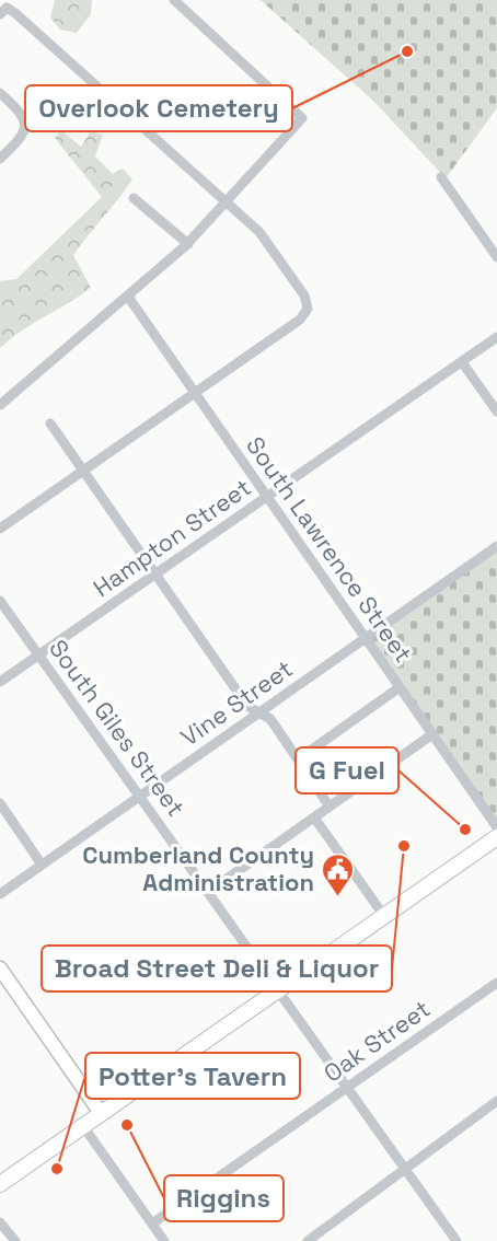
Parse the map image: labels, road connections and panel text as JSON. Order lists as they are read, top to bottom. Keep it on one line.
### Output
{"streets":{"street":["Hampton Street","South Lawrence Street","Vine Street","South Giles Street","Oak Street"]},"crossings":[["Hampton Street","South Lawrence Street"],["Hampton Street","South Giles Street"],["South Lawrence Street","Vine Street"],["Vine Street","South Giles Street"],["South Giles Street","Oak Street"]],"places":{"other":["Overlook Cemetery","G Fuel","Broad Street Deli & Liquor","Riggins","Potter's Tavern"],"public building":["Cumberland County Administration"]}}
